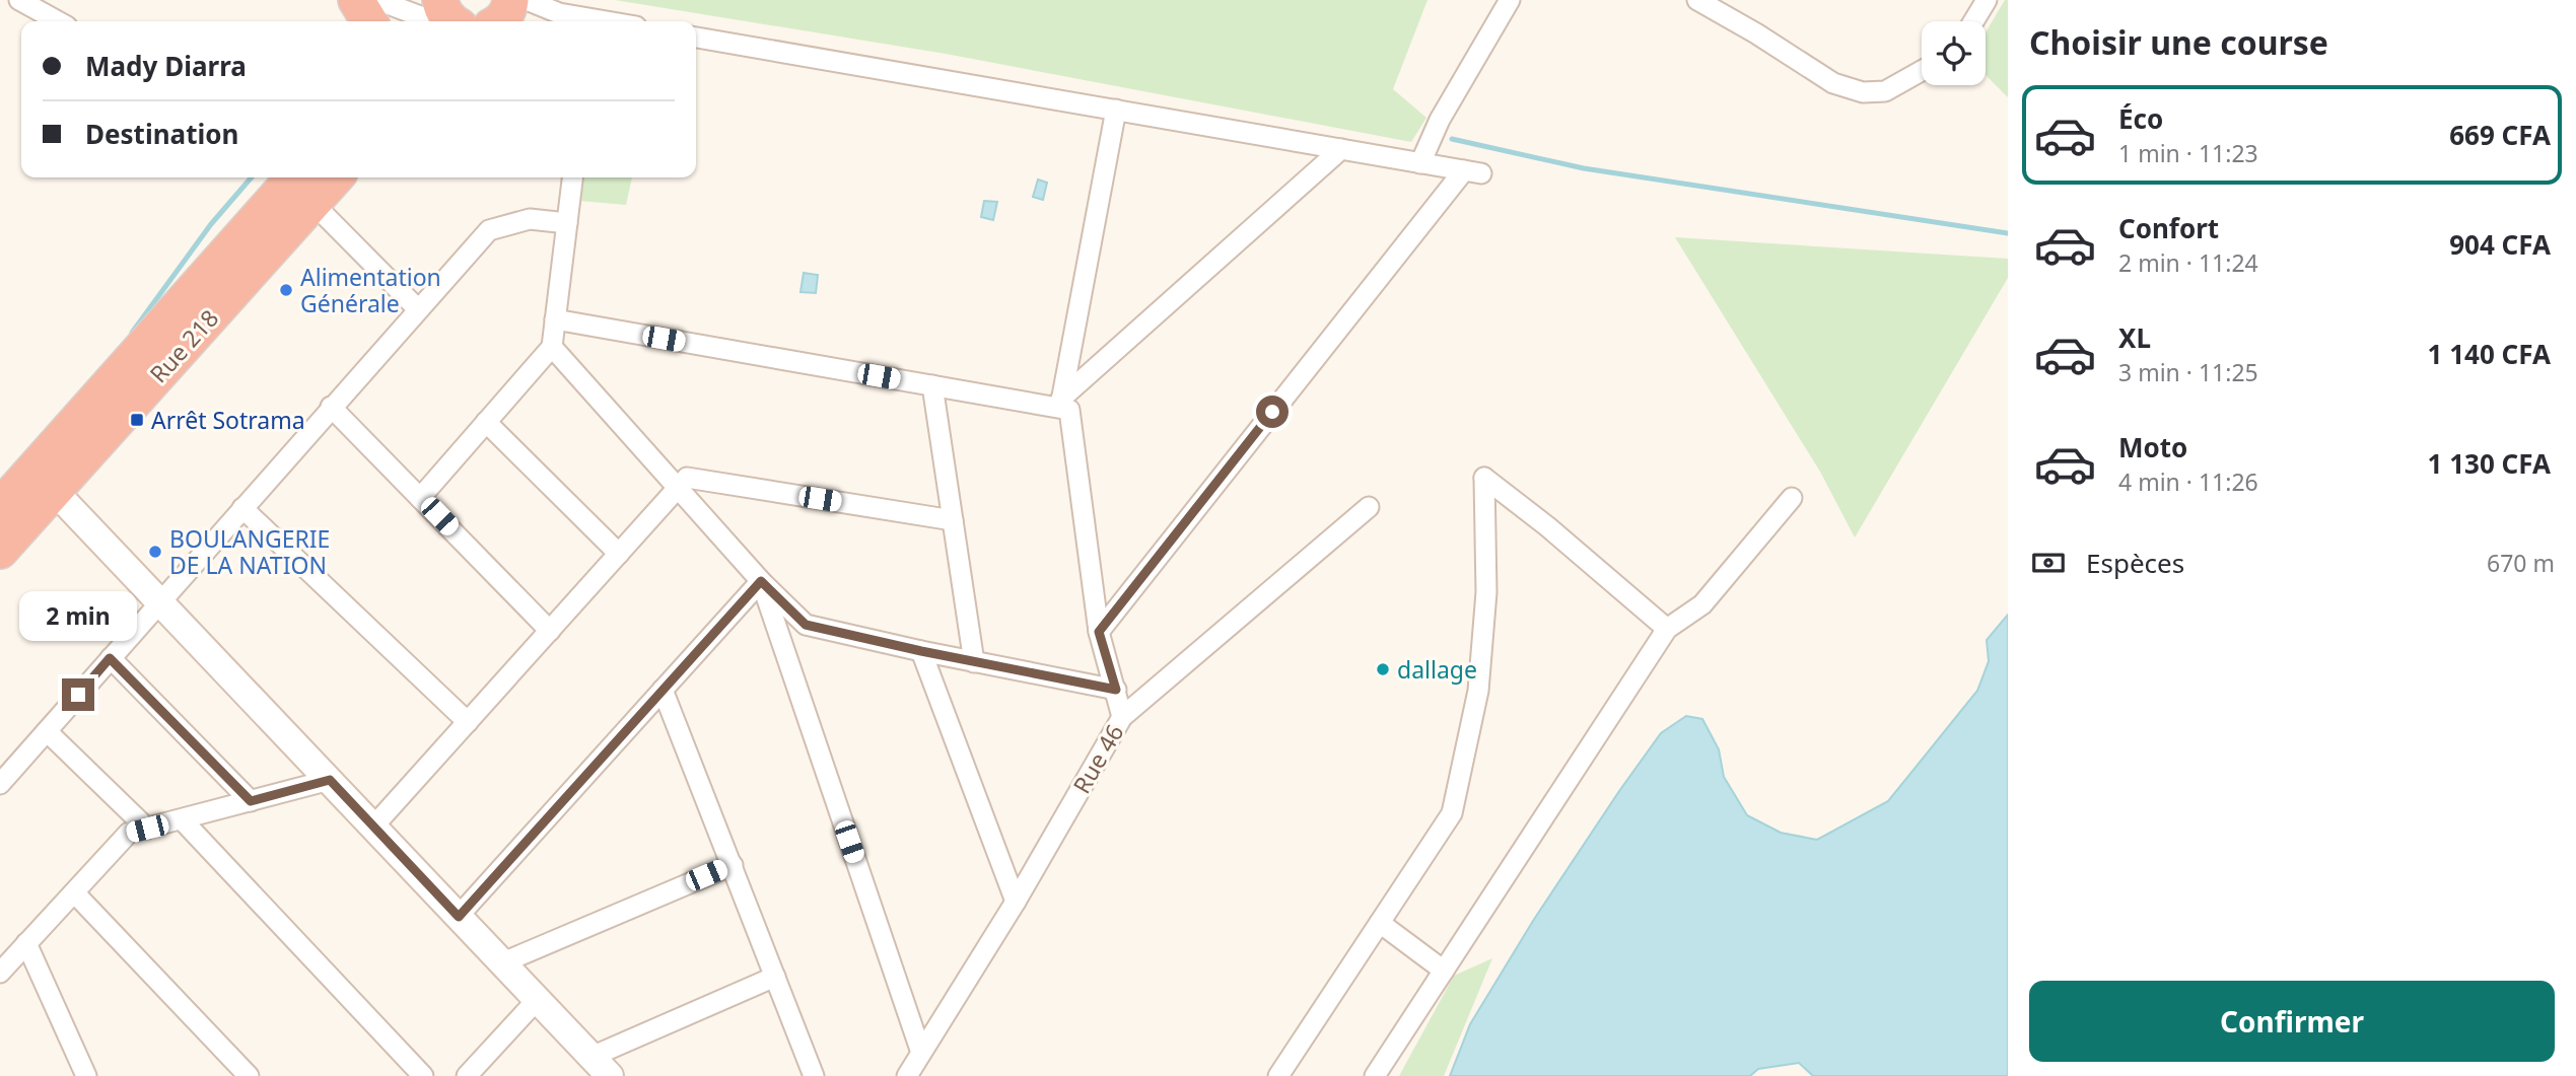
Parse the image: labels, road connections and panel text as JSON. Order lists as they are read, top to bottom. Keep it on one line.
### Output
{"streets":{"street":["Rue 46"]},"places":{"other":["Alimentation Générale","BOULANGERIE DE LA NATION","dallage"],"transit":["Arrêt Sotrama"]},"page":{"heading":"Choisir une course","banner":["Mady Diarra","Destination"],"list":[{"name":"Éco","note":"1 min · 11:23","value":"669 CFA"},{"name":"Confort","note":"2 min · 11:24","value":"904 CFA"},{"name":"XL","note":"3 min · 11:25","value":"1 140 CFA"},{"name":"Moto","note":"4 min · 11:26","value":"1 130 CFA"}],"pay":["Espèces","670 m"],"bubble":"2 min","buttons":"Confirmer"}}
